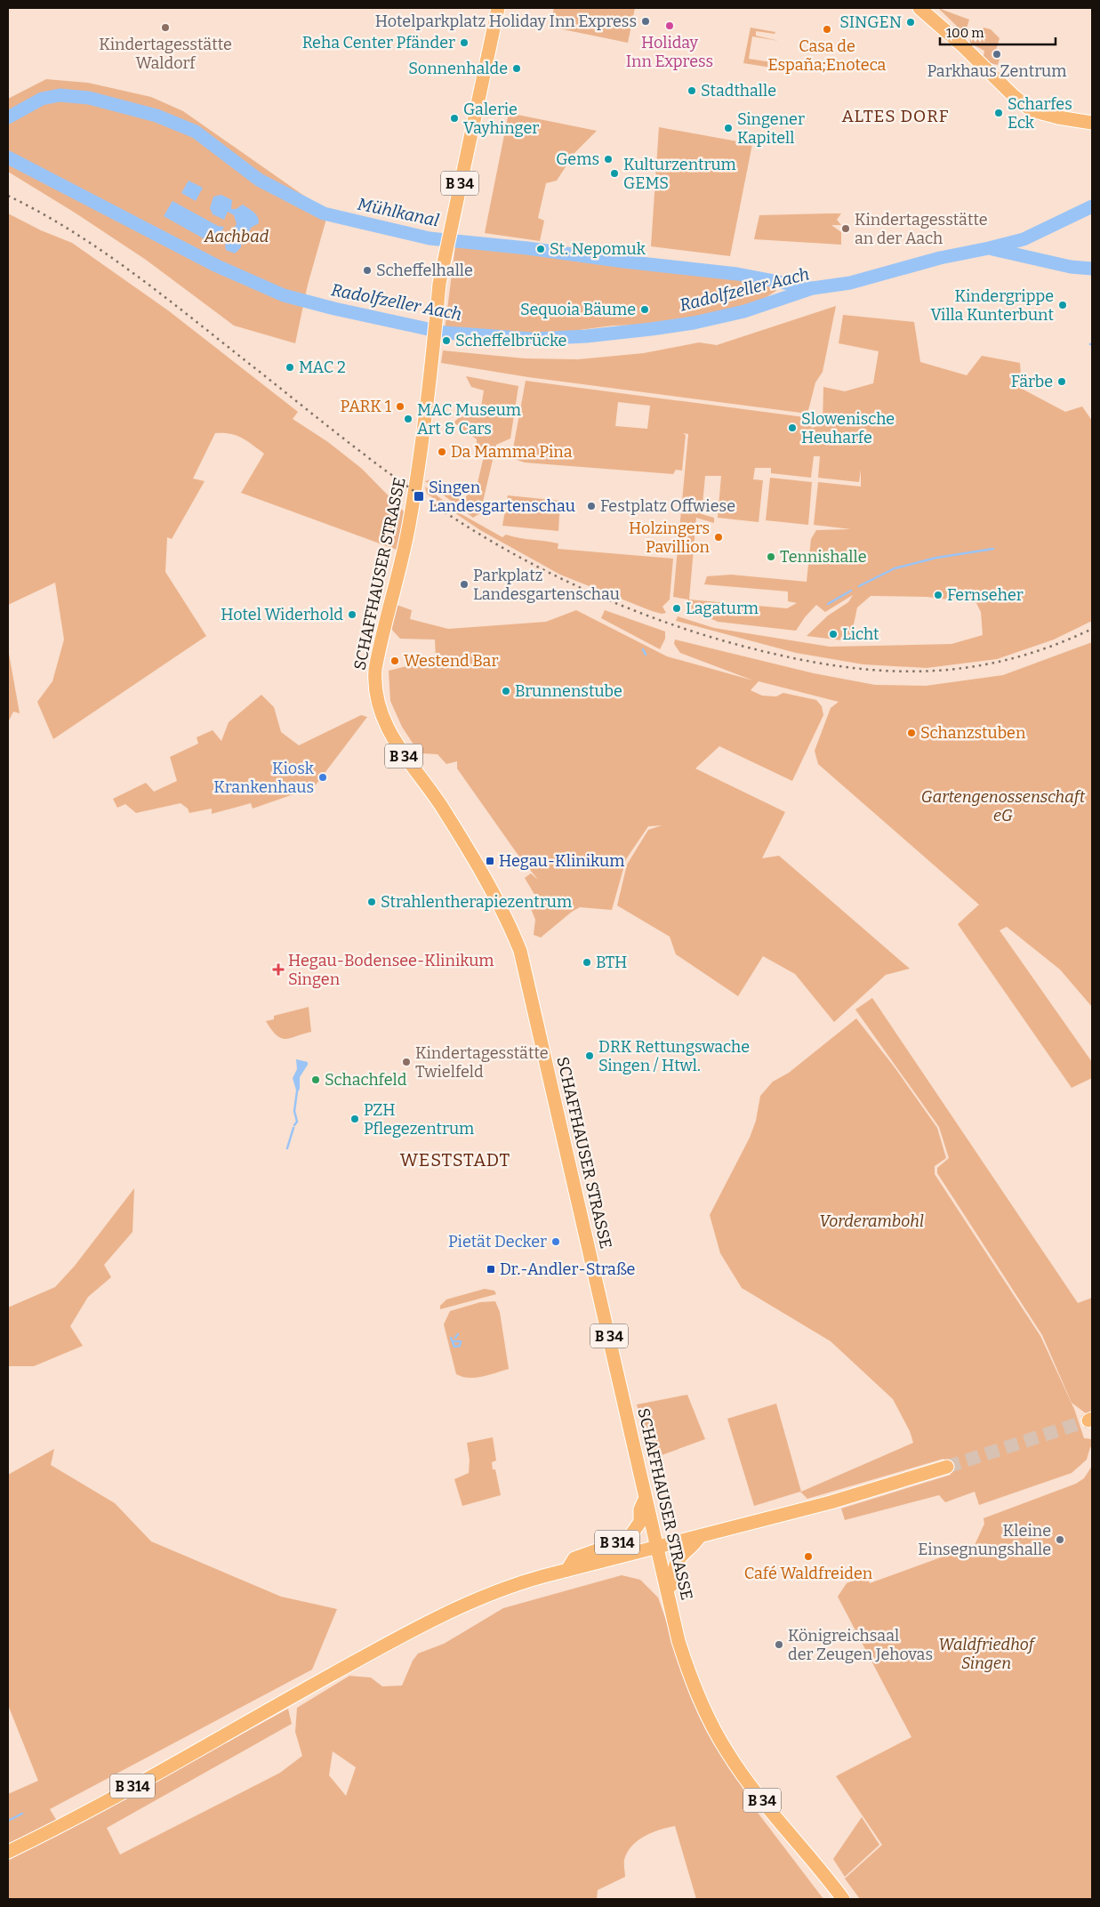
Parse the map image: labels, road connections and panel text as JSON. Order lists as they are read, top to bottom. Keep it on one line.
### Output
{"streets":{"main road":["B 34","SCHAFFHAUSER STRASSE","B 314"]},"crossings":[["SCHAFFHAUSER STRASSE","B 314"]],"districts":["ALTES DORF","WESTSTADT"],"water":["Mühlkanal","Radolfzeller Aach"],"parks":["Aachbad","Gartengenossenschaft eG","Vorderambohl","Waldfriedhof Singen"],"places":{"other":["Hotelparkplatz Holiday Inn Express","SINGEN","Holiday Inn Express","Kindertagesstätte Waldorf","Casa de España;Enoteca","Reha Center Pfänder","Parkhaus Zentrum","Sonnenhalde","Stadthalle","Scharfes Eck","Galerie Vayhinger","Singener Kapitell","Gems","Kulturzentrum GEMS","Kindertagesstätte an der Aach","St. Nepomuk","Scheffelhalle","Kindergrippe Villa Kunterbunt","Sequoia Bäume","Scheffelbrücke","MAC 2","Färbe","PARK 1","MAC Museum Art & Cars","Slowenische Heuharfe","Da Mamma Pina","Festplatz Offwiese","Holzingers Pavillion","Tennishalle","Parkplatz Landesgartenschau","Fernseher","Lagaturm","Hotel Widerhold","Licht","Westend Bar","Brunnenstube","Schanzstuben","Kiosk Krankenhaus","Strahlentherapiezentrum","BTH","DRK Rettungswache Singen / Htwl.","Kindertagesstätte Twielfeld","Schachfeld","PZH Pflegezentrum","Pietät Decker","Kleine Einsegnungshalle","Café Waldfreiden","Königreichsaal der Zeugen Jehovas"],"transit":["Singen Landesgartenschau","Hegau-Klinikum","Dr.-Andler-Straße"],"health":["Hegau-Bodensee-Klinikum Singen"]},"scale_bar":"100 m"}
